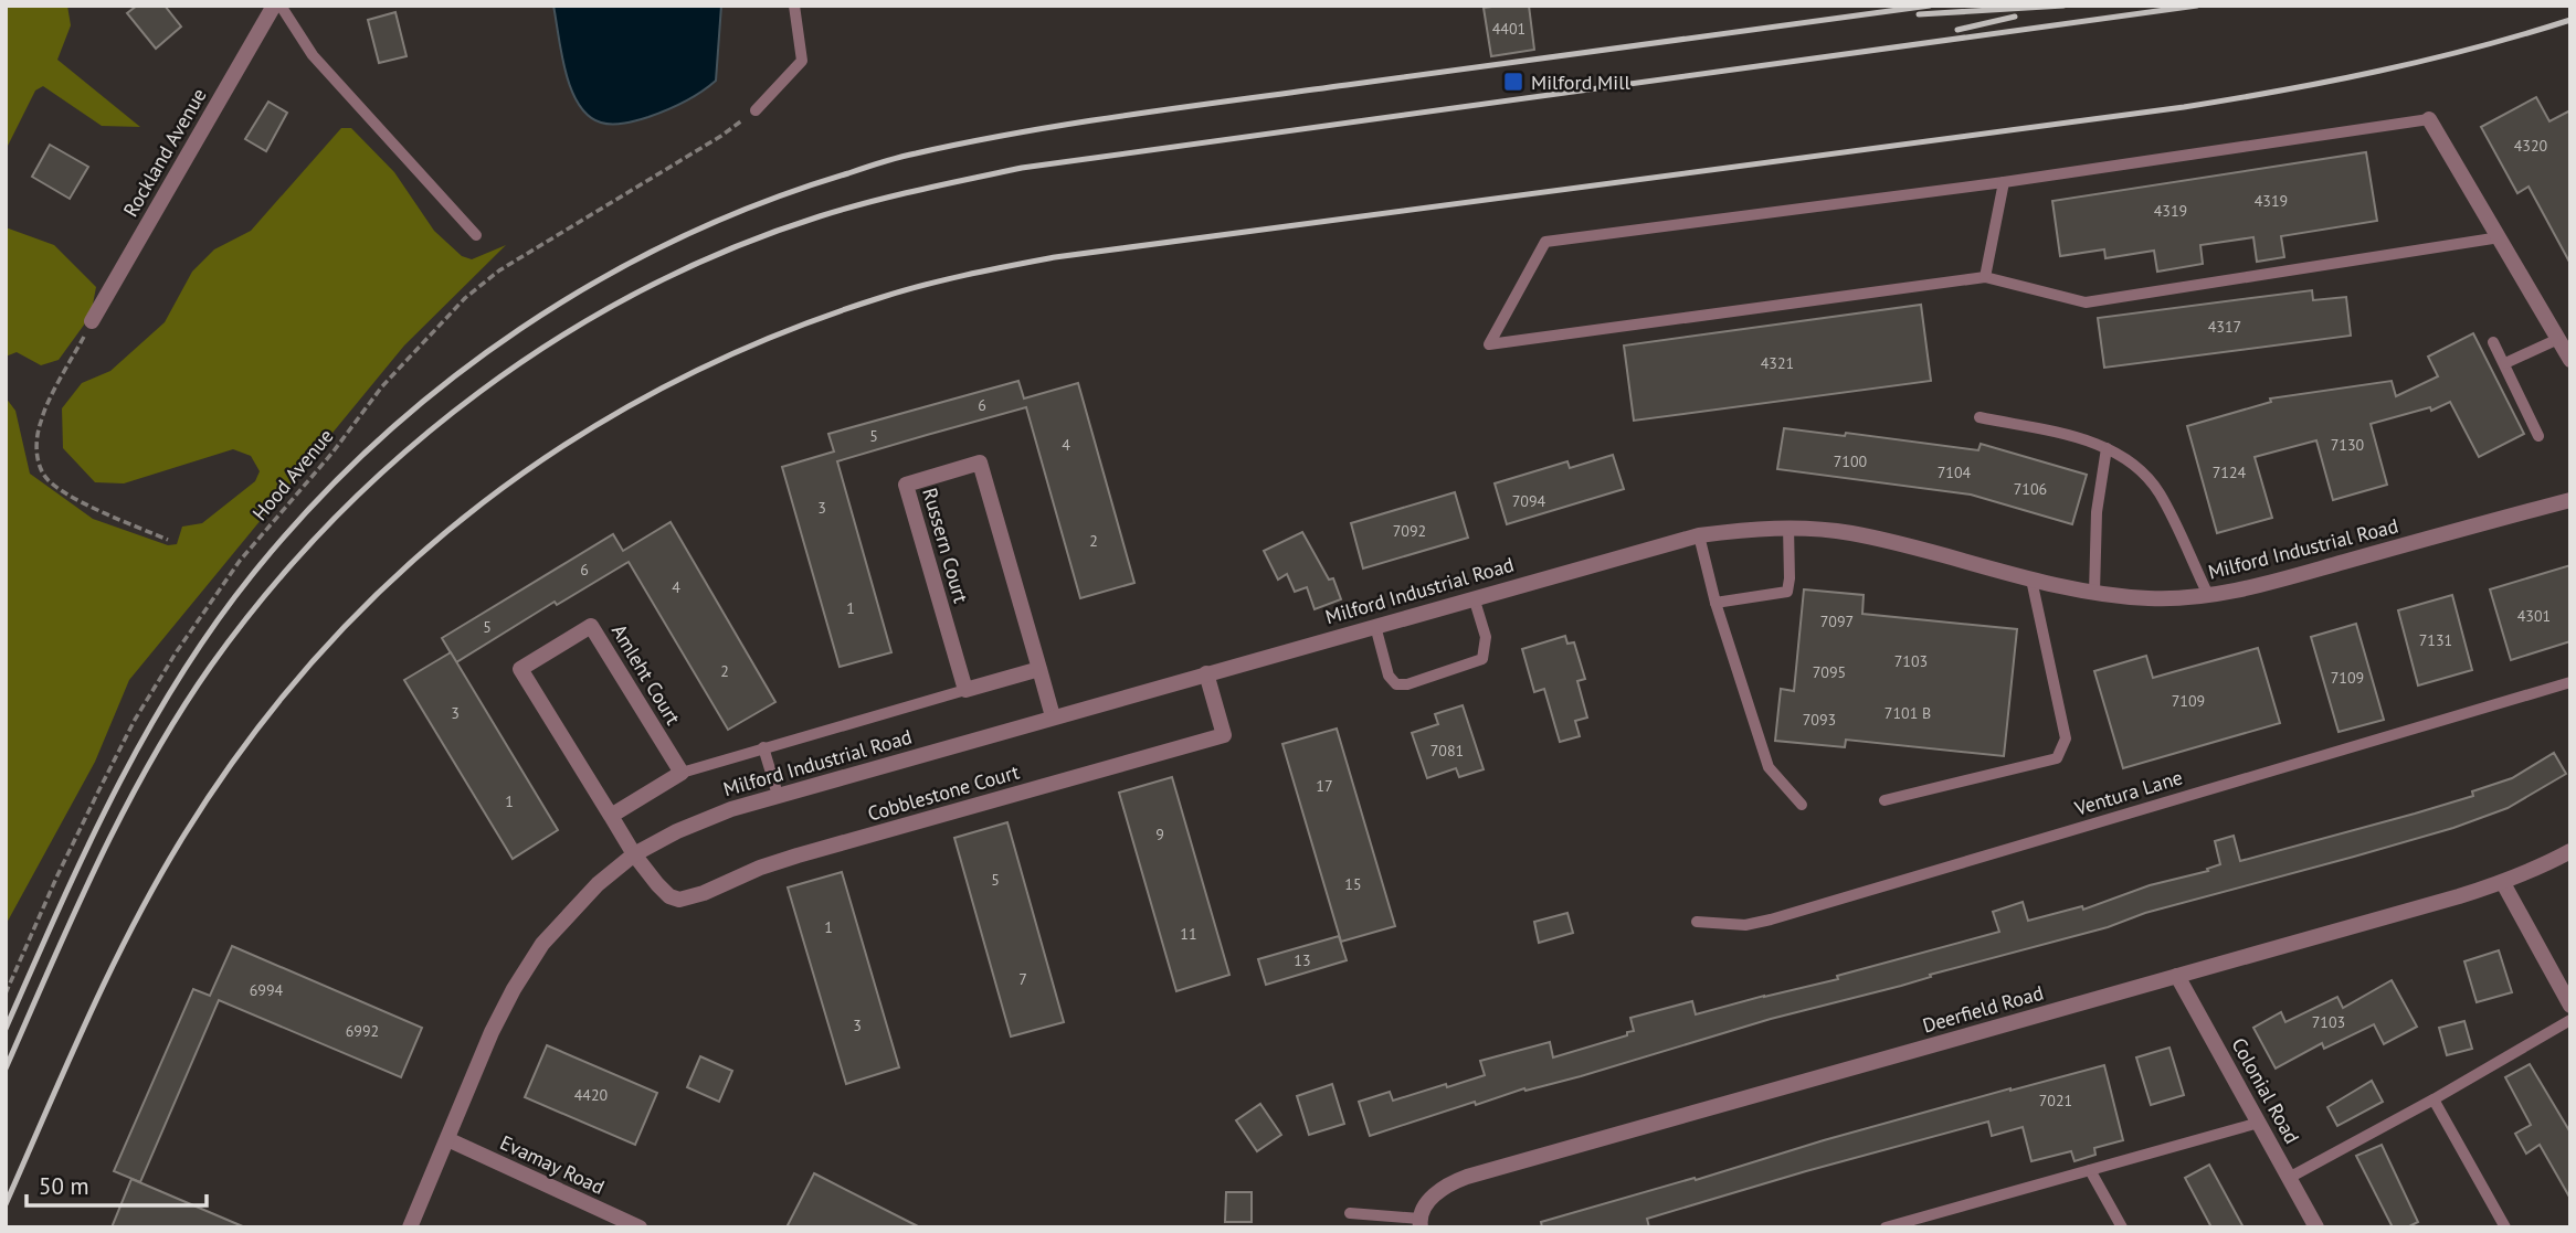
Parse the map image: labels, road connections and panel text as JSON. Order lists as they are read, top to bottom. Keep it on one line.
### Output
{"streets":{"street":["Rockland Avenue","Russern Court","Milford Industrial Road","Amleht Court","Cobblestone Court","Deerfield Road","Colonial Road","Evamay Road"],"lane":["Ventura Lane"],"path":["Hood Avenue"]},"crossings":[["Russern Court","Milford Industrial Road"],["Milford Industrial Road","Amleht Court"],["Milford Industrial Road","Cobblestone Court"],["Milford Industrial Road","Evamay Road"],["Amleht Court","Cobblestone Court"],["Deerfield Road","Colonial Road"]],"places":{"transit":["Milford Mill"]},"house_numbers":["4401","4320","4319","4319","4317","4321","6","5","4","7130","7100","7104","7124","7106","7094","3","7092","2","6","4","1","4301","7097","5","7131","7103","2","7095","7109","7109","3","7101 B","7093","7081","17","1","9","5","15","1","11","13","7","6994","7103","3","6992","4420","7021"],"scale_bar":"50 m"}
